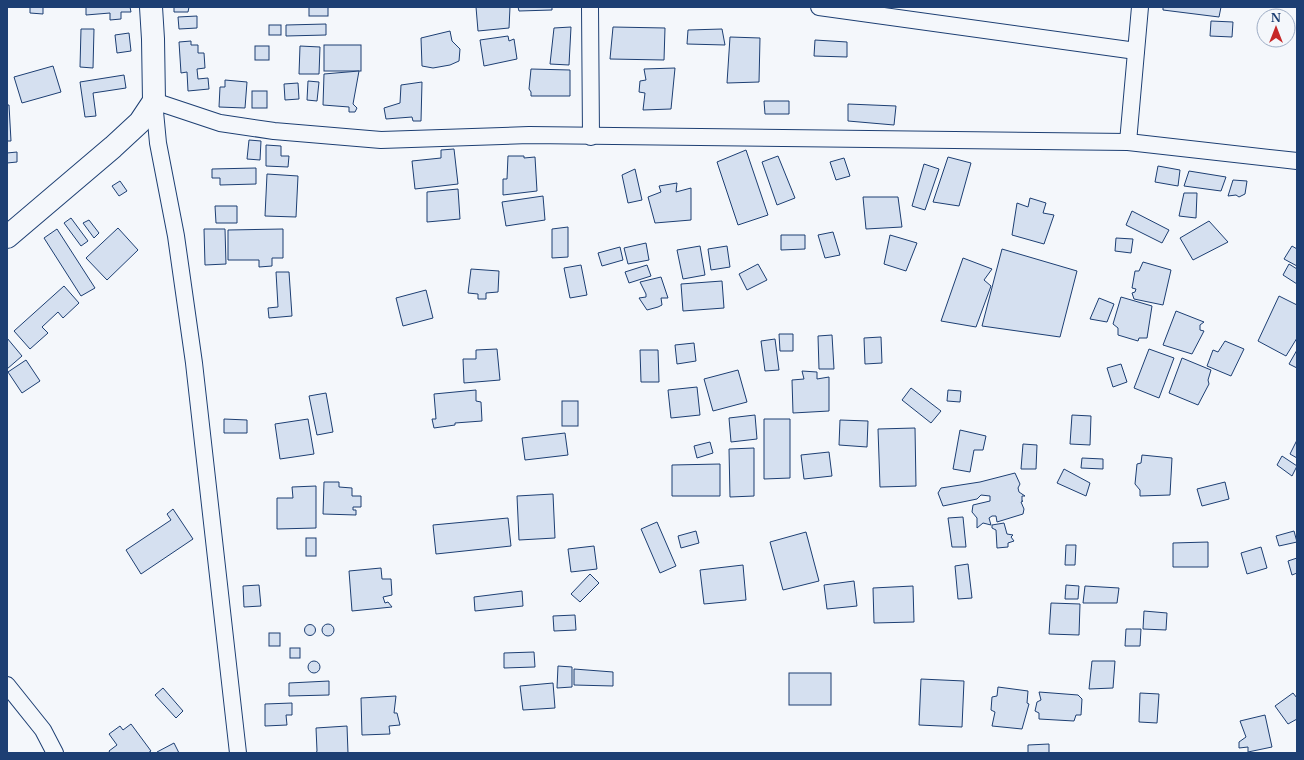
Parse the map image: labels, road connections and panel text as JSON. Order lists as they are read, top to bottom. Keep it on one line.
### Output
{"north":"top"}
